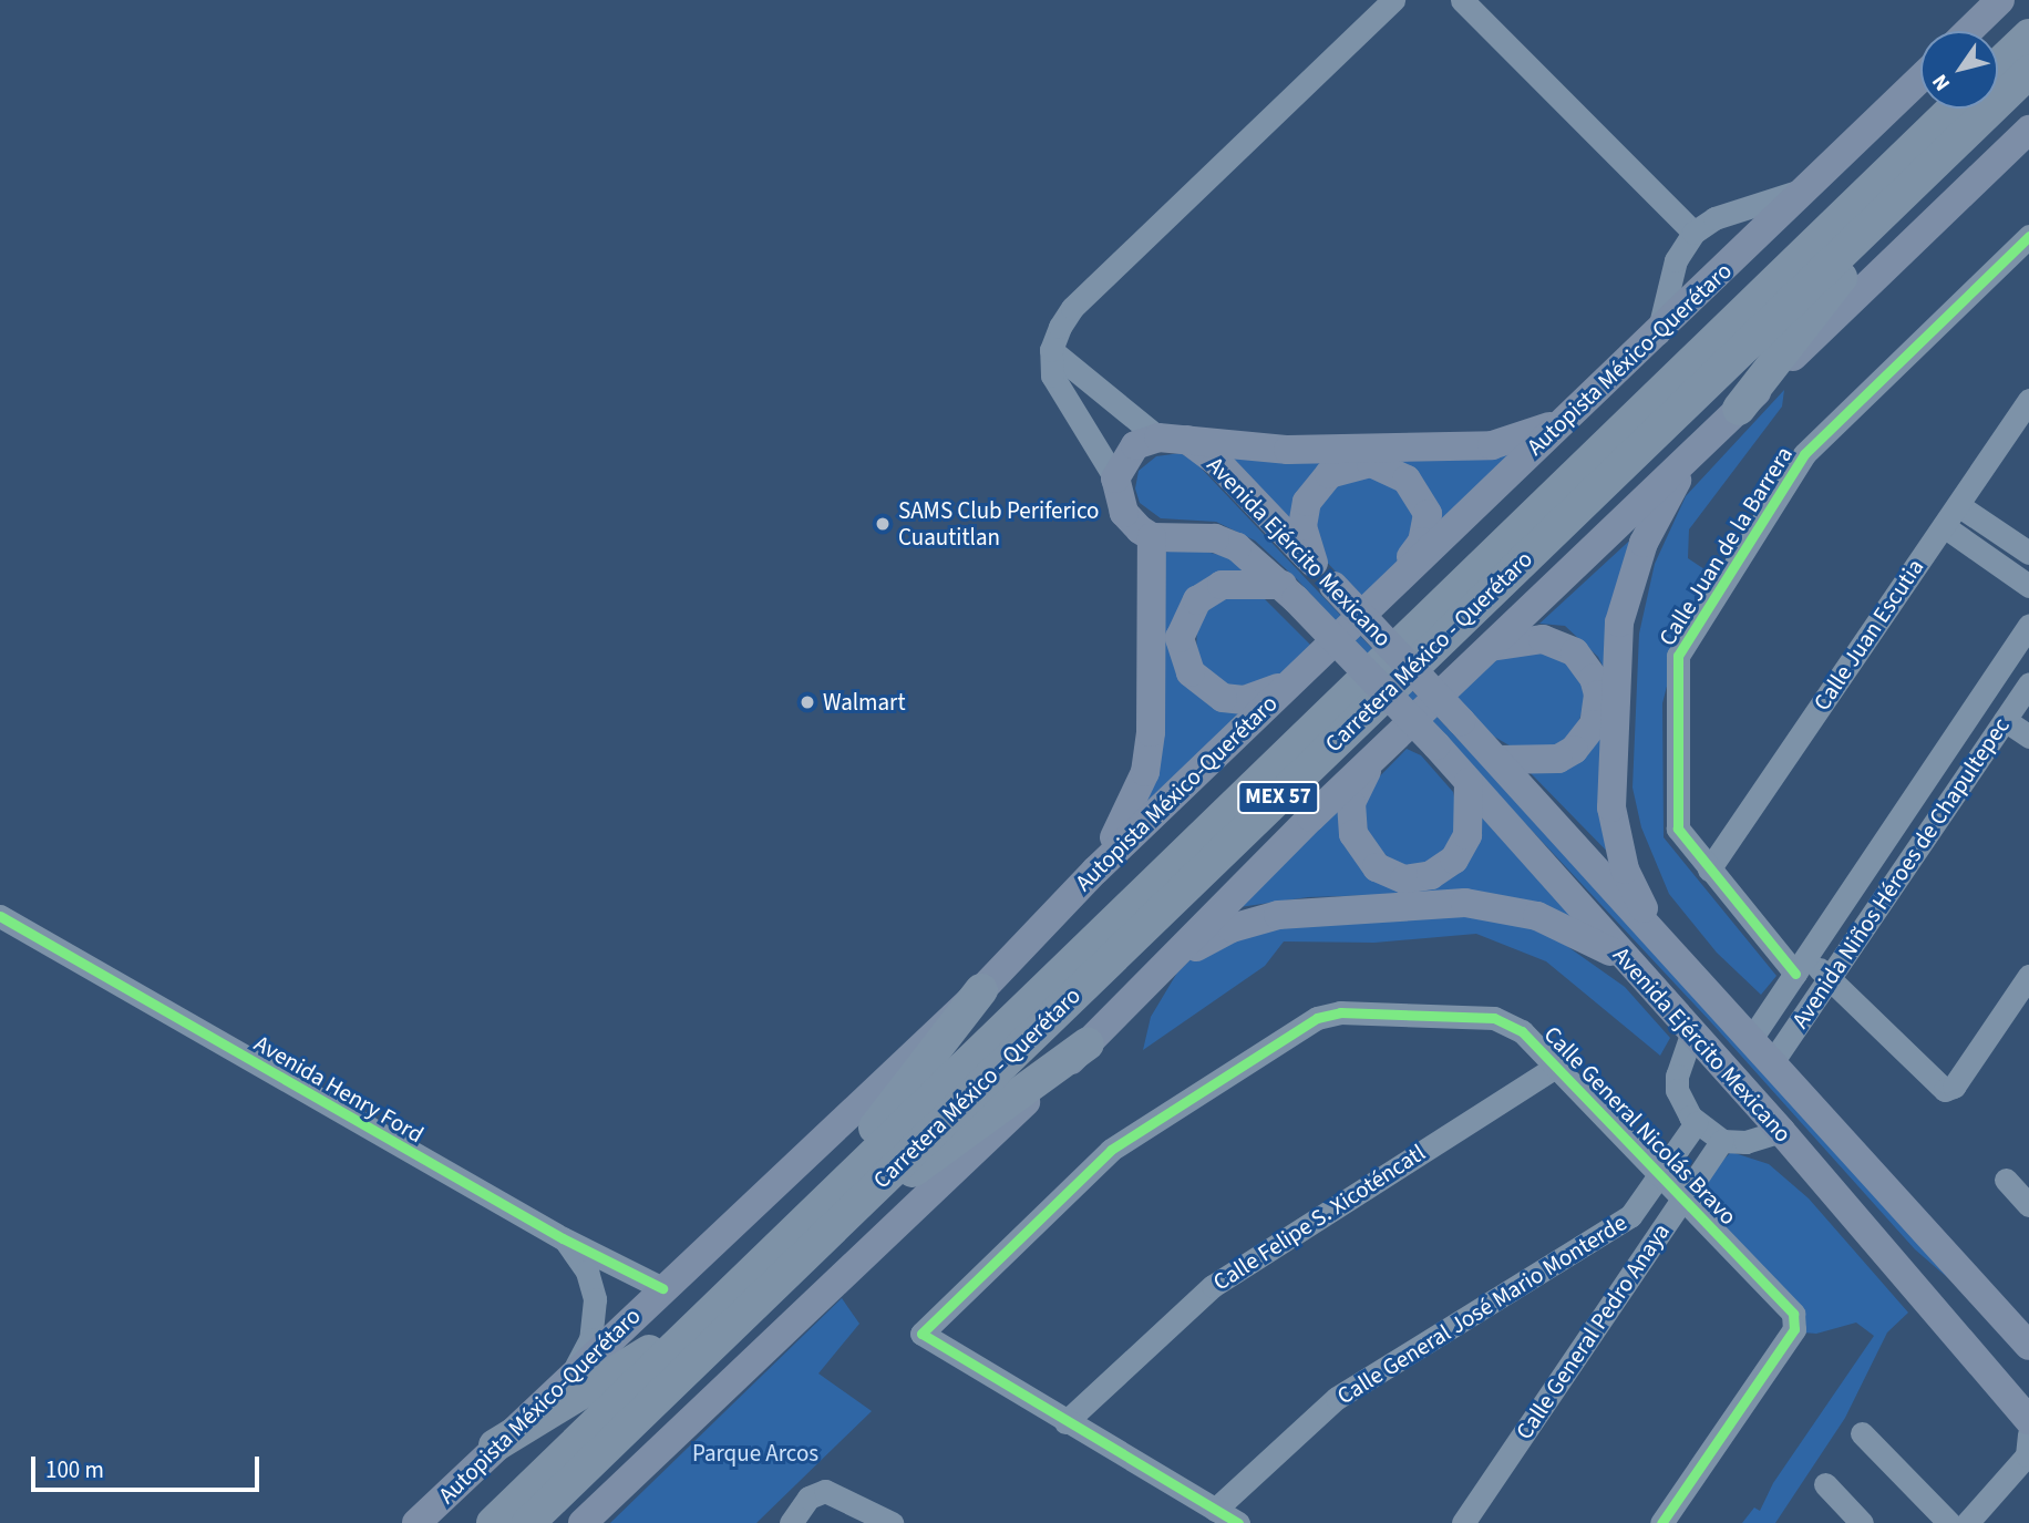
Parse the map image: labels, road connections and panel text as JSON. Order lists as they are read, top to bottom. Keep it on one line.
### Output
{"streets":{"highway":["Carretera México - Querétaro","MEX 57"],"main road":["Autopista México-Querétaro","Avenida Ejército Mexicano"],"street":["Calle Juan de la Barrera","Calle Juan Escutia","Avenida Niños Héroes de Chapultepec","Avenida Henry Ford","Calle General Nicolás Bravo","Calle Felipe S. Xicoténcatl","Calle General José Mario Monterde","Calle General Pedro Anaya"]},"crossings":[["Autopista México-Querétaro","Avenida Henry Ford"],["Calle Juan de la Barrera","Calle Juan Escutia"],["Calle Juan de la Barrera","Avenida Niños Héroes de Chapultepec"],["Avenida Ejército Mexicano","Avenida Niños Héroes de Chapultepec"],["Calle General Nicolás Bravo","Calle Felipe S. Xicoténcatl"],["Calle General Nicolás Bravo","Calle General José Mario Monterde"],["Calle General Nicolás Bravo","Calle General Pedro Anaya"]],"parks":["Parque Arcos"],"places":["SAMS Club Periferico Cuautitlan","Walmart"],"scale_bar":"100 m","north":"bottom left"}
